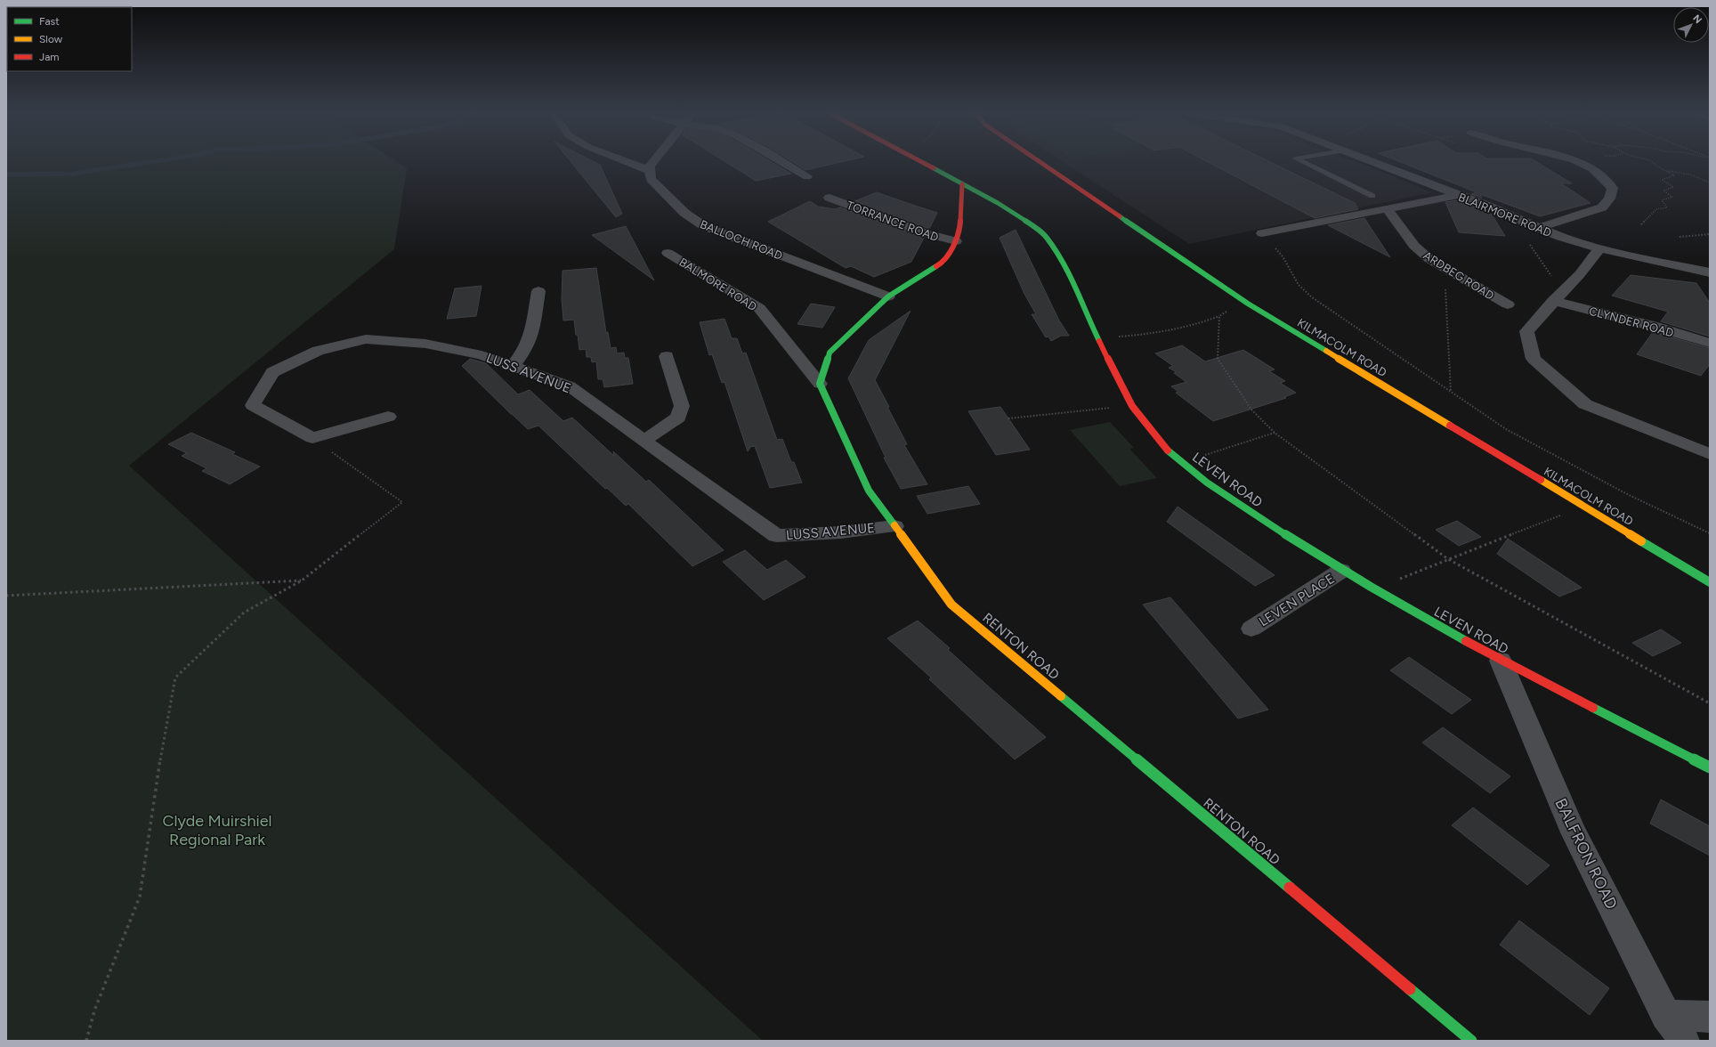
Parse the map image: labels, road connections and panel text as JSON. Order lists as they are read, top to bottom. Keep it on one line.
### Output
{"streets":{"street":["BLAIRMORE ROAD","TORRANCE ROAD","BALLOCH ROAD","ARDBEG ROAD","BALMORE ROAD","CLYNDER ROAD","KILMACOLM ROAD","LUSS AVENUE","LEVEN ROAD","LEVEN PLACE","RENTON ROAD","BALFRON ROAD"]},"crossings":[["BALMORE ROAD","RENTON ROAD"],["LUSS AVENUE","RENTON ROAD"],["LEVEN ROAD","LEVEN PLACE"],["LEVEN ROAD","BALFRON ROAD"]],"parks":["Clyde Muirshiel Regional Park"],"legend":["Fast","Slow","Jam"],"north":"top right"}
